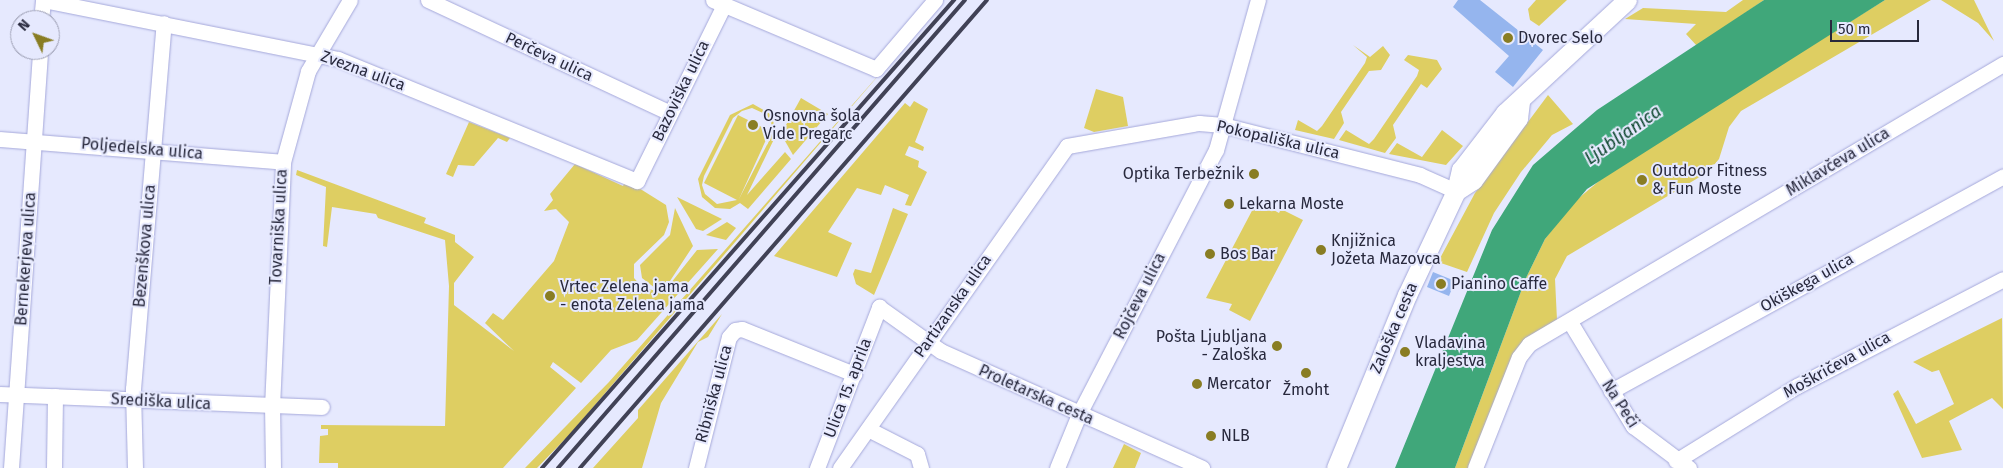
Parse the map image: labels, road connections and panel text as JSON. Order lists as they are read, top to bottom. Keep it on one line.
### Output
{"streets":{"main road":["Zaloška cesta"],"street":["Perčeva ulica","Zvezna ulica","Bazoviška ulica","Pokopališka ulica","Poljedelska ulica","Miklavčeva ulica","Tovarniška ulica","Bezenškova ulica","Bernekerjeva ulica","Okiškega ulica","Rojčeva ulica","Partizanska ulica","Moškričeva ulica","Ulica 15. aprila","Ribniška ulica","Proletarska cesta","Središka ulica","Na Peči"]},"crossings":[["Perčeva ulica","Bazoviška ulica"],["Zvezna ulica","Bazoviška ulica"],["Zvezna ulica","Tovarniška ulica"],["Zvezna ulica","Bezenškova ulica"],["Pokopališka ulica","Rojčeva ulica"],["Pokopališka ulica","Partizanska ulica"],["Pokopališka ulica","Zaloška cesta"],["Poljedelska ulica","Tovarniška ulica"],["Poljedelska ulica","Bezenškova ulica"],["Poljedelska ulica","Bernekerjeva ulica"],["Miklavčeva ulica","Na Peči"],["Tovarniška ulica","Središka ulica"],["Bezenškova ulica","Središka ulica"],["Bernekerjeva ulica","Središka ulica"],["Okiškega ulica","Na Peči"],["Rojčeva ulica","Proletarska cesta"],["Partizanska ulica","Proletarska cesta"],["Moškričeva ulica","Na Peči"],["Ulica 15. aprila","Ribniška ulica"],["Ulica 15. aprila","Proletarska cesta"]],"water":["Ljubljanica"],"places":["Dvorec Selo","Osnovna šola Vide Pregarc","Optika Terbežnik","Outdoor Fitness & Fun Moste","Lekarna Moste","Knjižnica Jožeta Mazovca","Bos Bar","Pianino Caffe","Vrtec Zelena jama - enota Zelena jama","Pošta Ljubljana - Zaloška","Vladavina kraljestva","Žmoht","Mercator","NLB"],"scale_bar":"50 m","north":"top left"}
